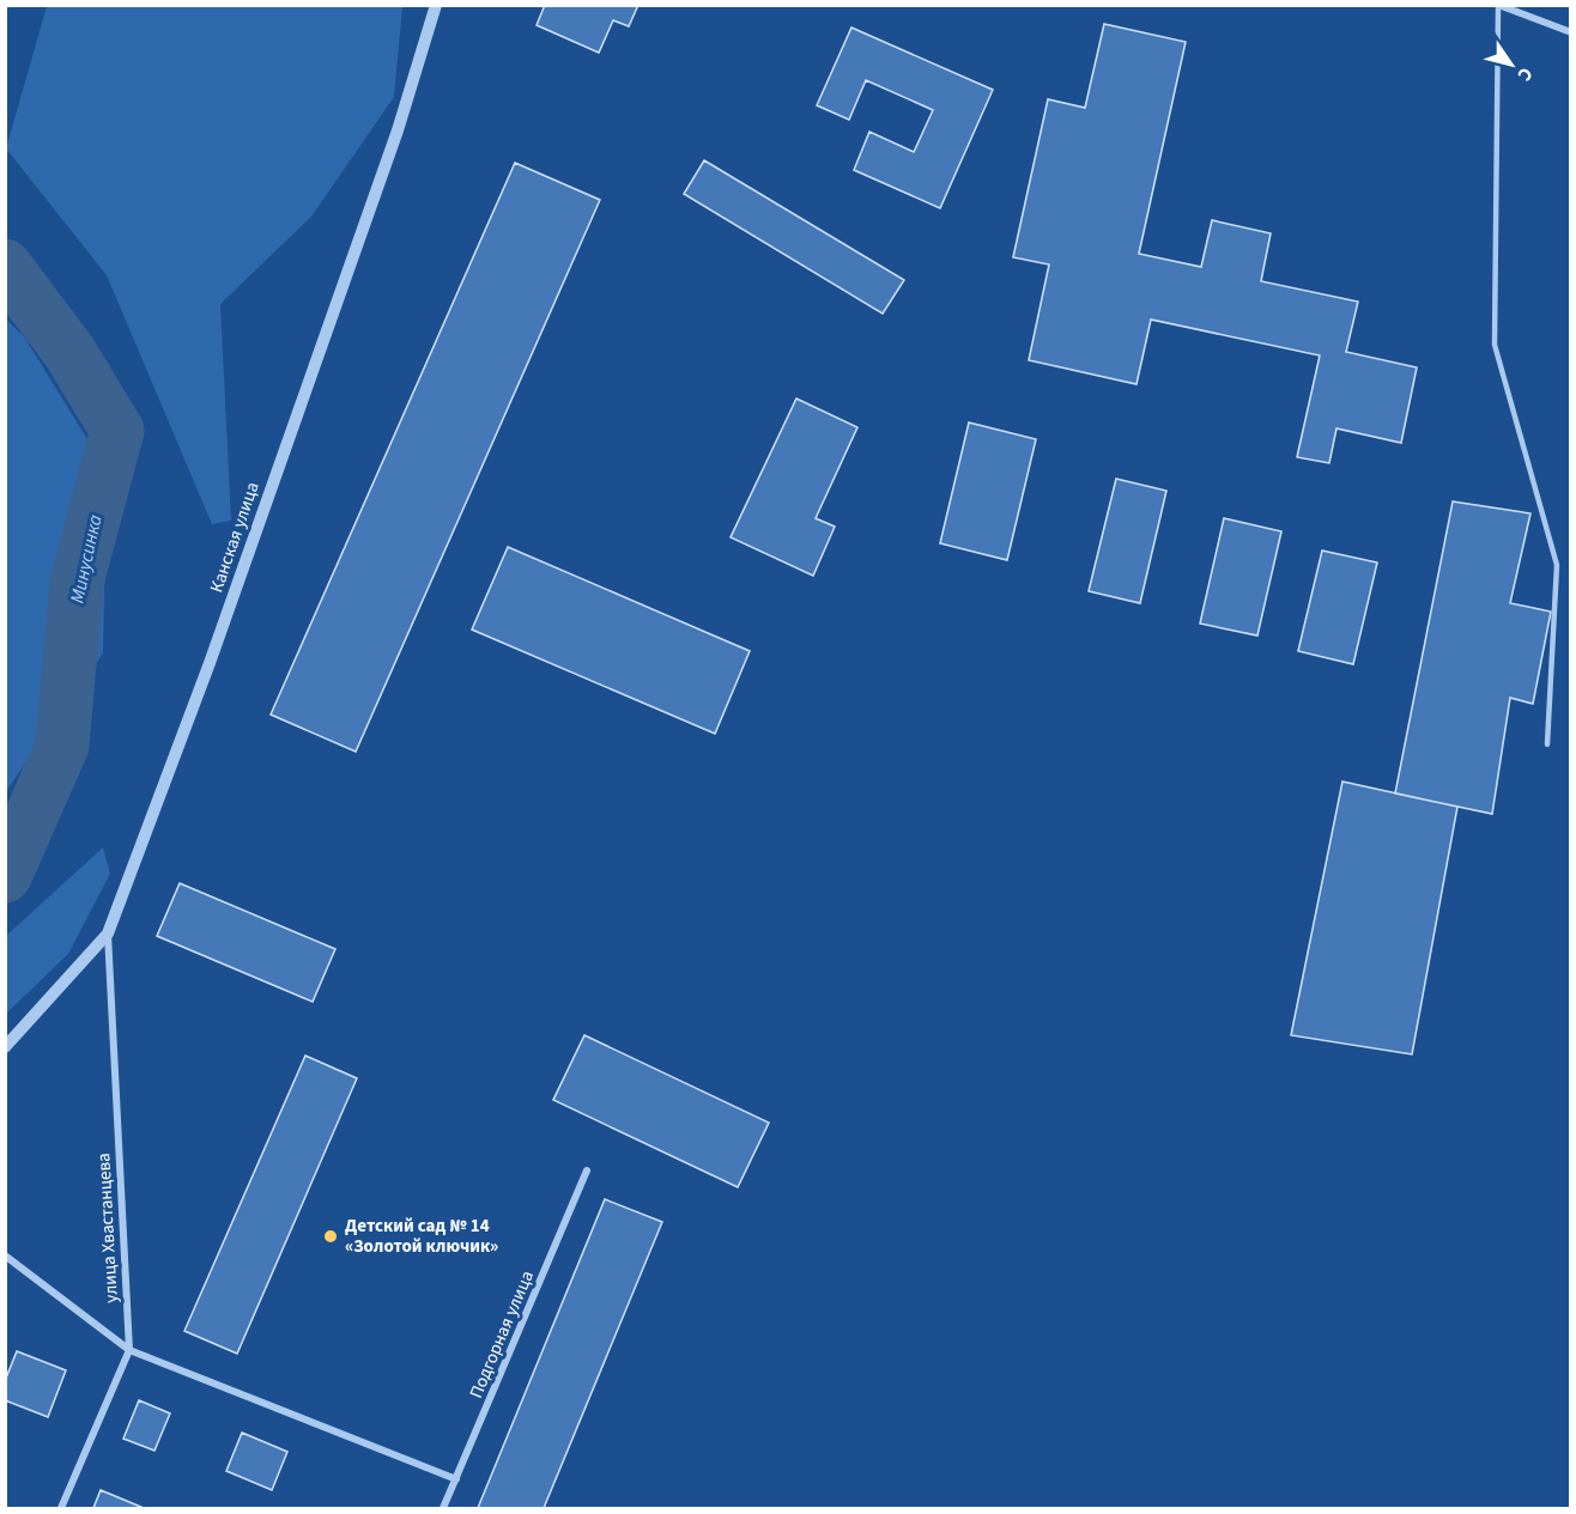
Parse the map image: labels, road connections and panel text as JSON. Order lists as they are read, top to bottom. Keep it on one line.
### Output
{"streets":{"street":["Канская улица","улица Хвастанцева","Подгорная улица"]},"crossings":[["Канская улица","улица Хвастанцева"]],"water":["Минусинка"],"places":["Детский сад № 14 «Золотой ключик»"],"north":"bottom right"}
